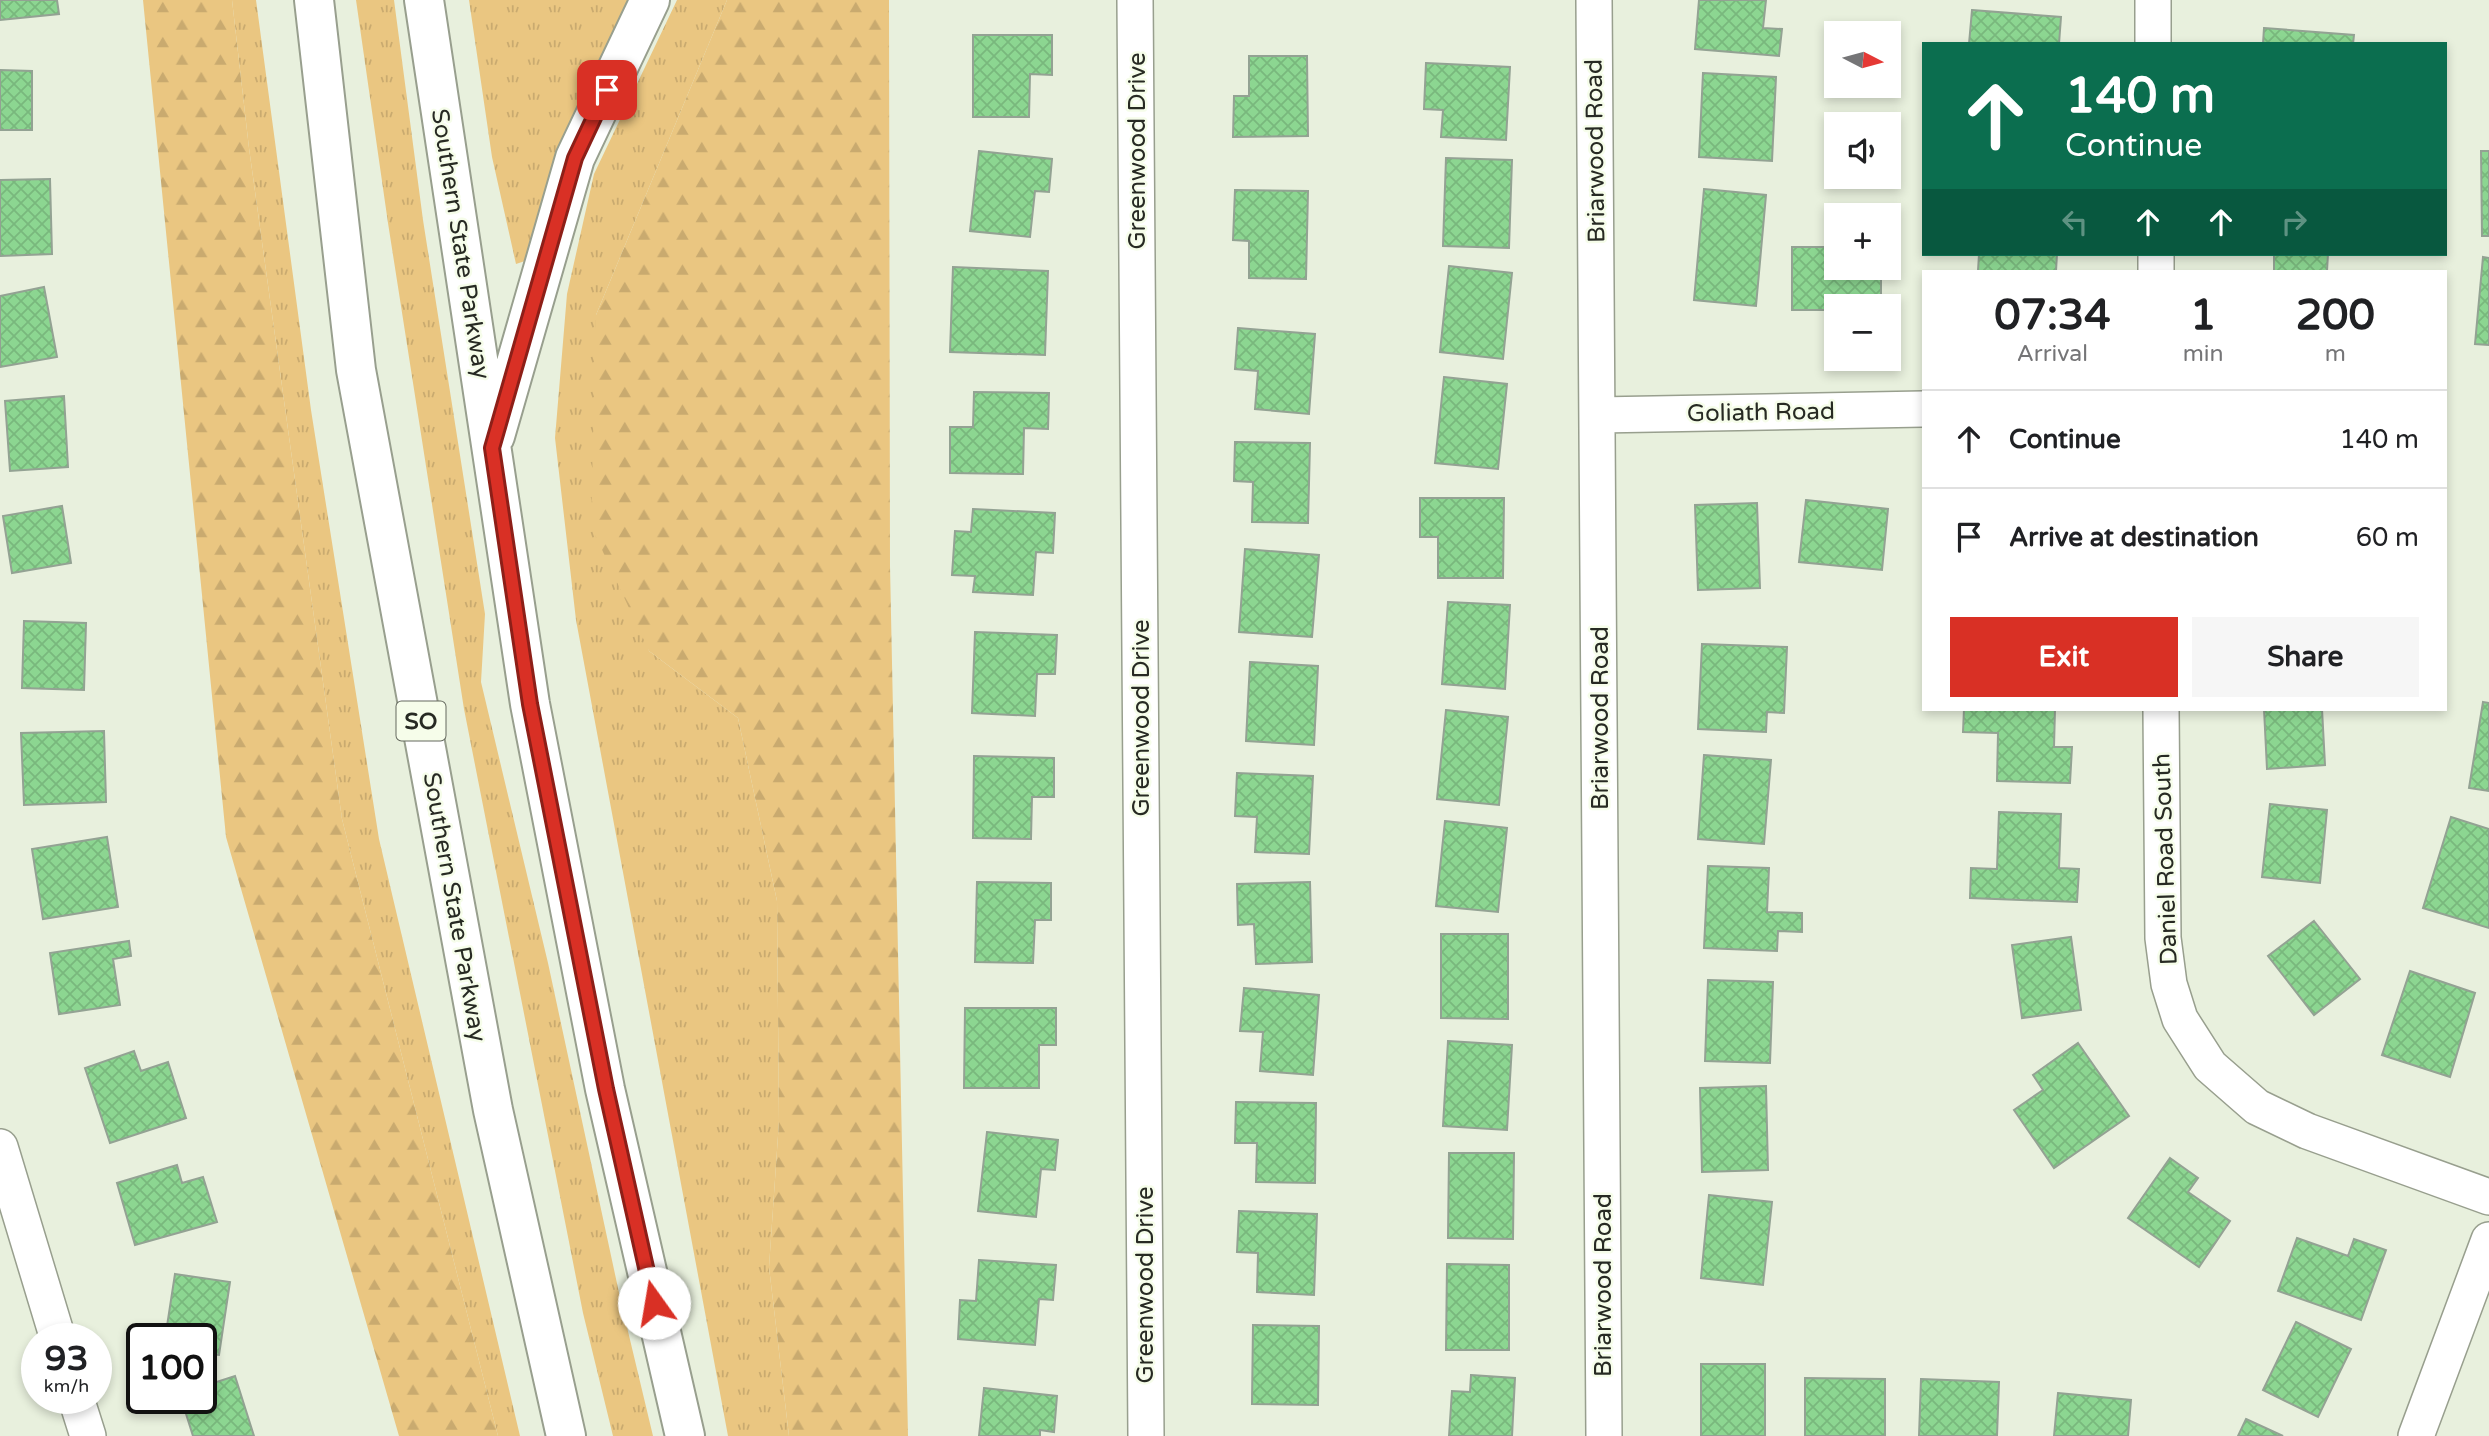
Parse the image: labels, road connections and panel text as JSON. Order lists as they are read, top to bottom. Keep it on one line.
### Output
{"streets":{"highway":["Southern State Parkway","SO"],"street":["Greenwood Drive","Briarwood Road","Goliath Road","Daniel Road South"]},"crossings":[["Briarwood Road","Goliath Road"]],"north":"right","page":{"map_buttons":["+","−"],"turn":["140 m","Continue"],"eta":["07:34","Arrival","1","min","200","m"],"list":[{"name":"Continue","value":"140 m"},{"name":"Arrive at destination","value":"60 m"}],"buttons":["Exit","Share"],"speed":"93 km/h","limit":"100"}}
